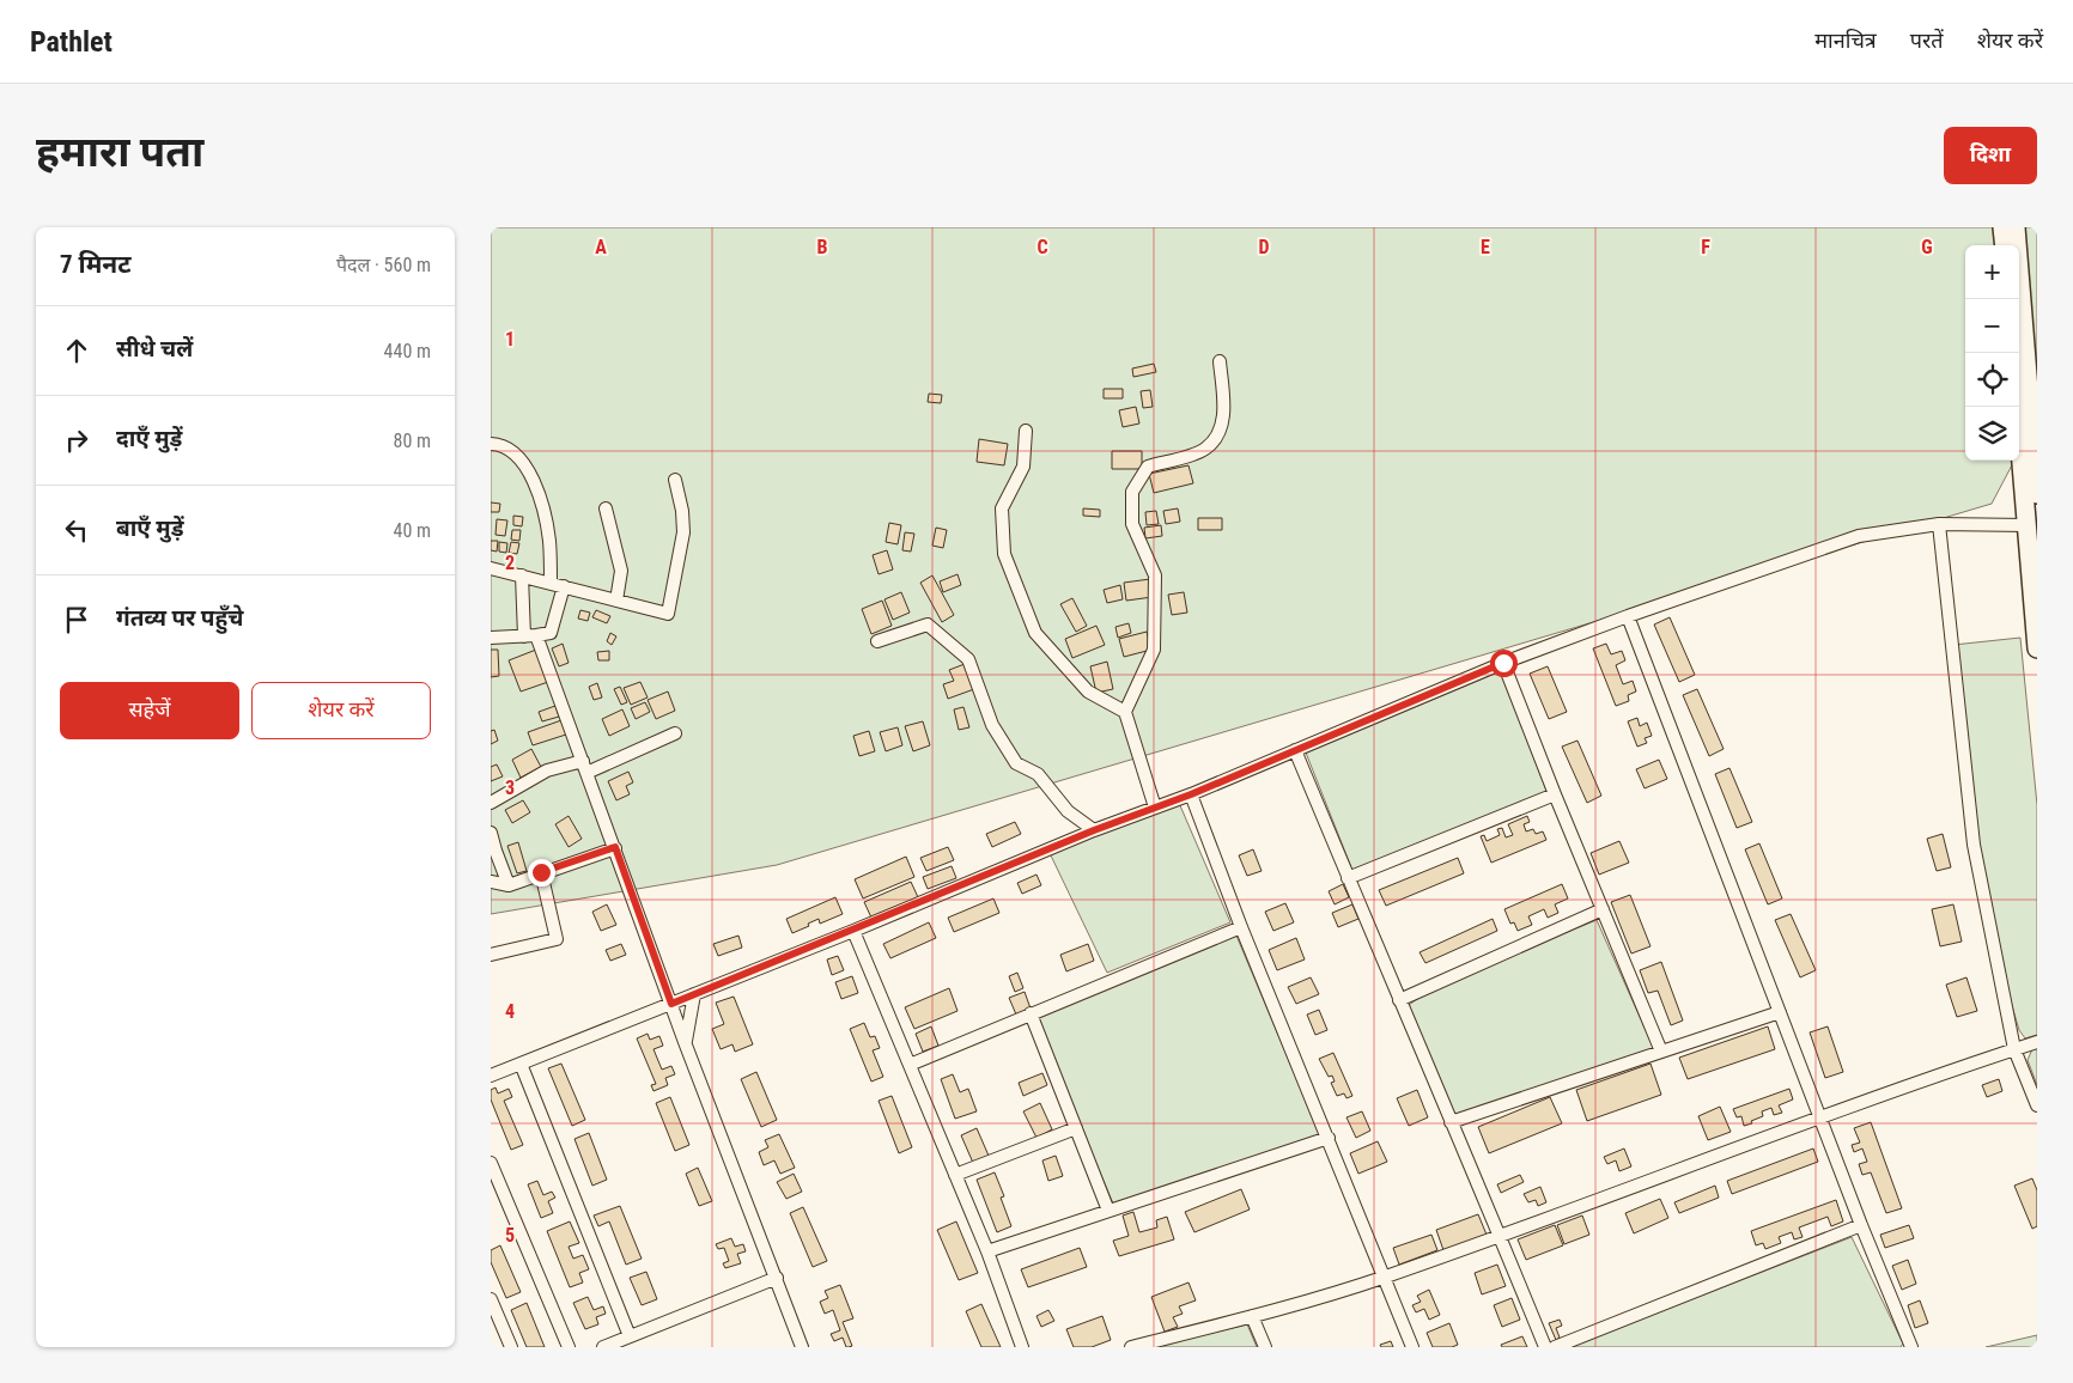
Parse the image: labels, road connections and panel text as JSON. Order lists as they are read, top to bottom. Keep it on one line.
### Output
{"page":{"header":"Pathlet","nav":["मानचित्र","परतें","शेयर करें"],"buttons":["दिशा",["सहेजें","शेयर करें"]],"title":"हमारा पता","heading":["7 मिनट","पैदल · 560 m"],"map_buttons":["+","−"],"list":[["सीधे चलें","440 m"],["दाएँ मुड़ें","80 m"],["बाएँ मुड़ें","40 m"],"गंतव्य पर पहुँचे"]},"grid":{"columns":["A","B","C","D","E","F","G"],"rows":["1","2","3","4","5"]}}
